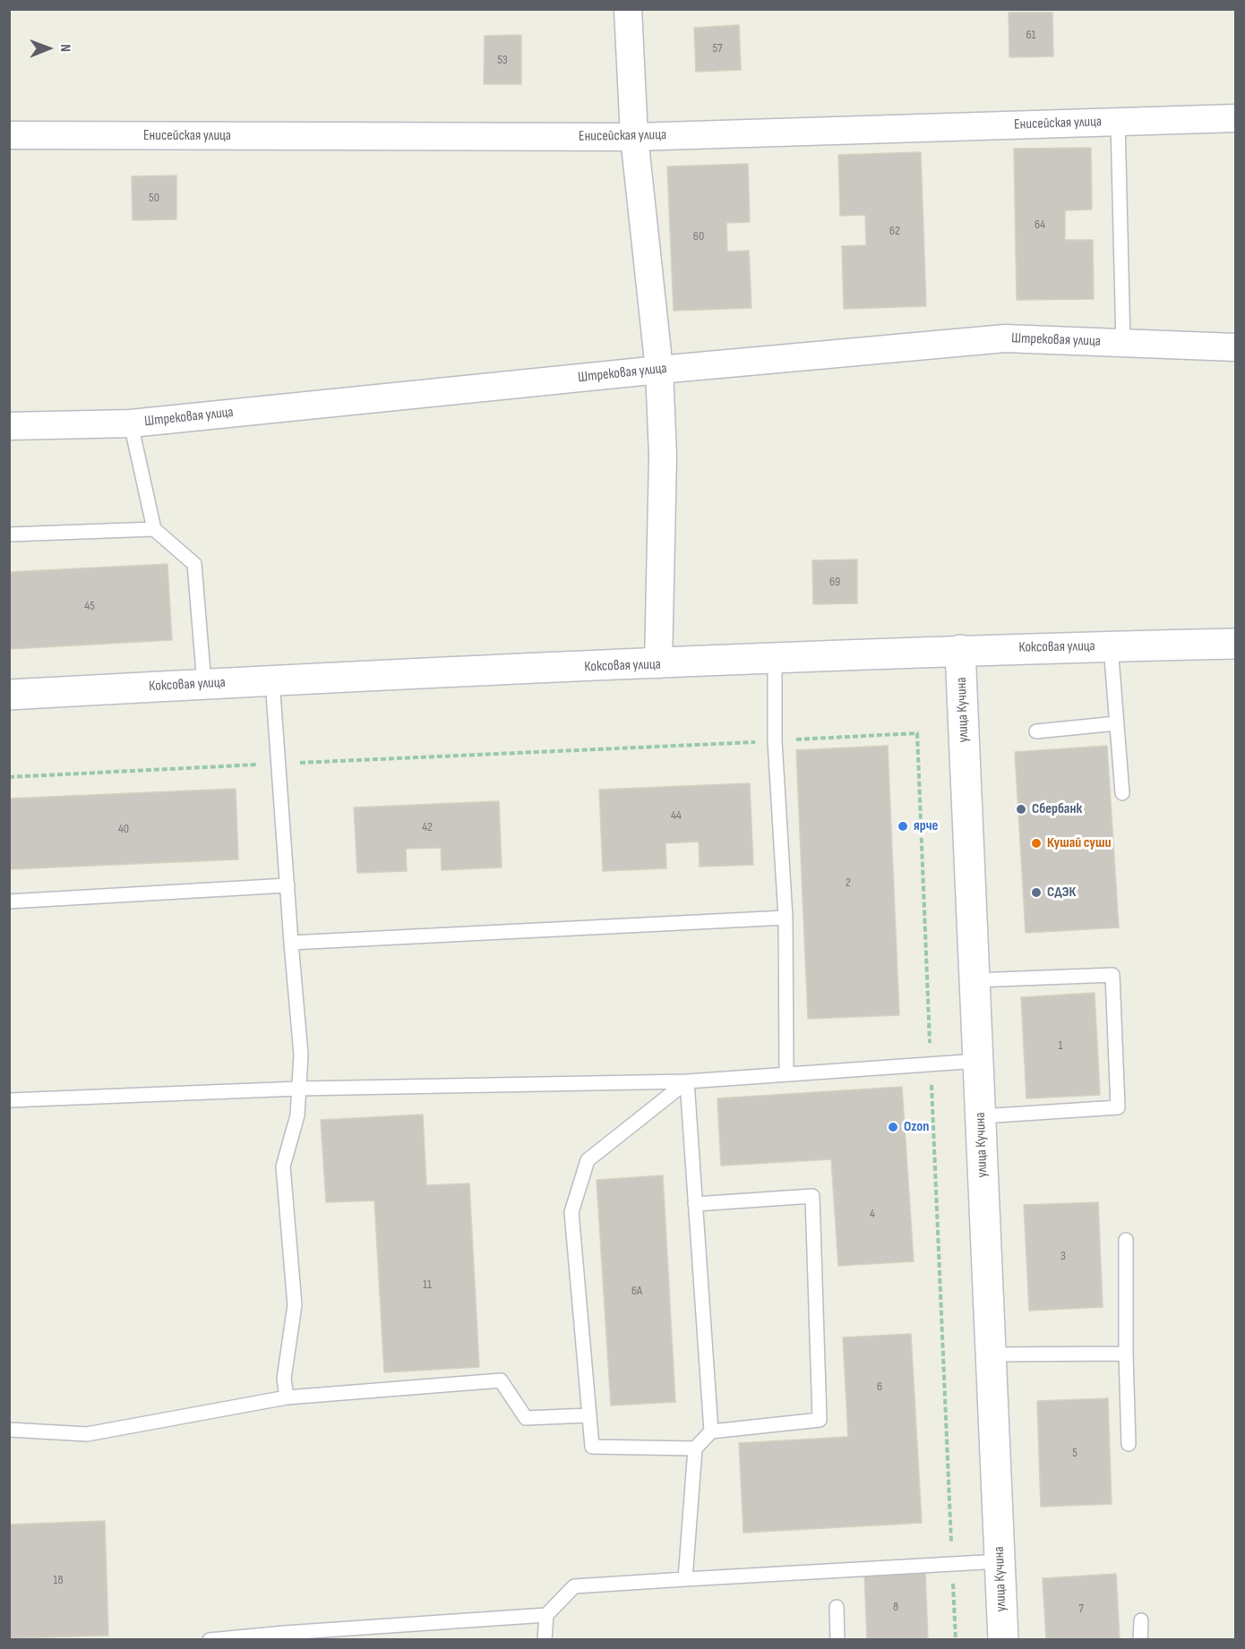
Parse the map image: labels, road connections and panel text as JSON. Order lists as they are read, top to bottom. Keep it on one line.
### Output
{"streets":{"main road":["Коксовая улица","улица Кучина"],"street":["Енисейская улица","Штрековая улица"]},"crossings":[["Коксовая улица","улица Кучина"]],"places":["Сбербанк","ярче","Кушай суши","СДЭК","Ozon"],"house_numbers":["61","57","53","50","64","62","60","69","45","44","42","40","2","1","4","3","11","6А","6","5","18","8","7"],"north":"right"}
